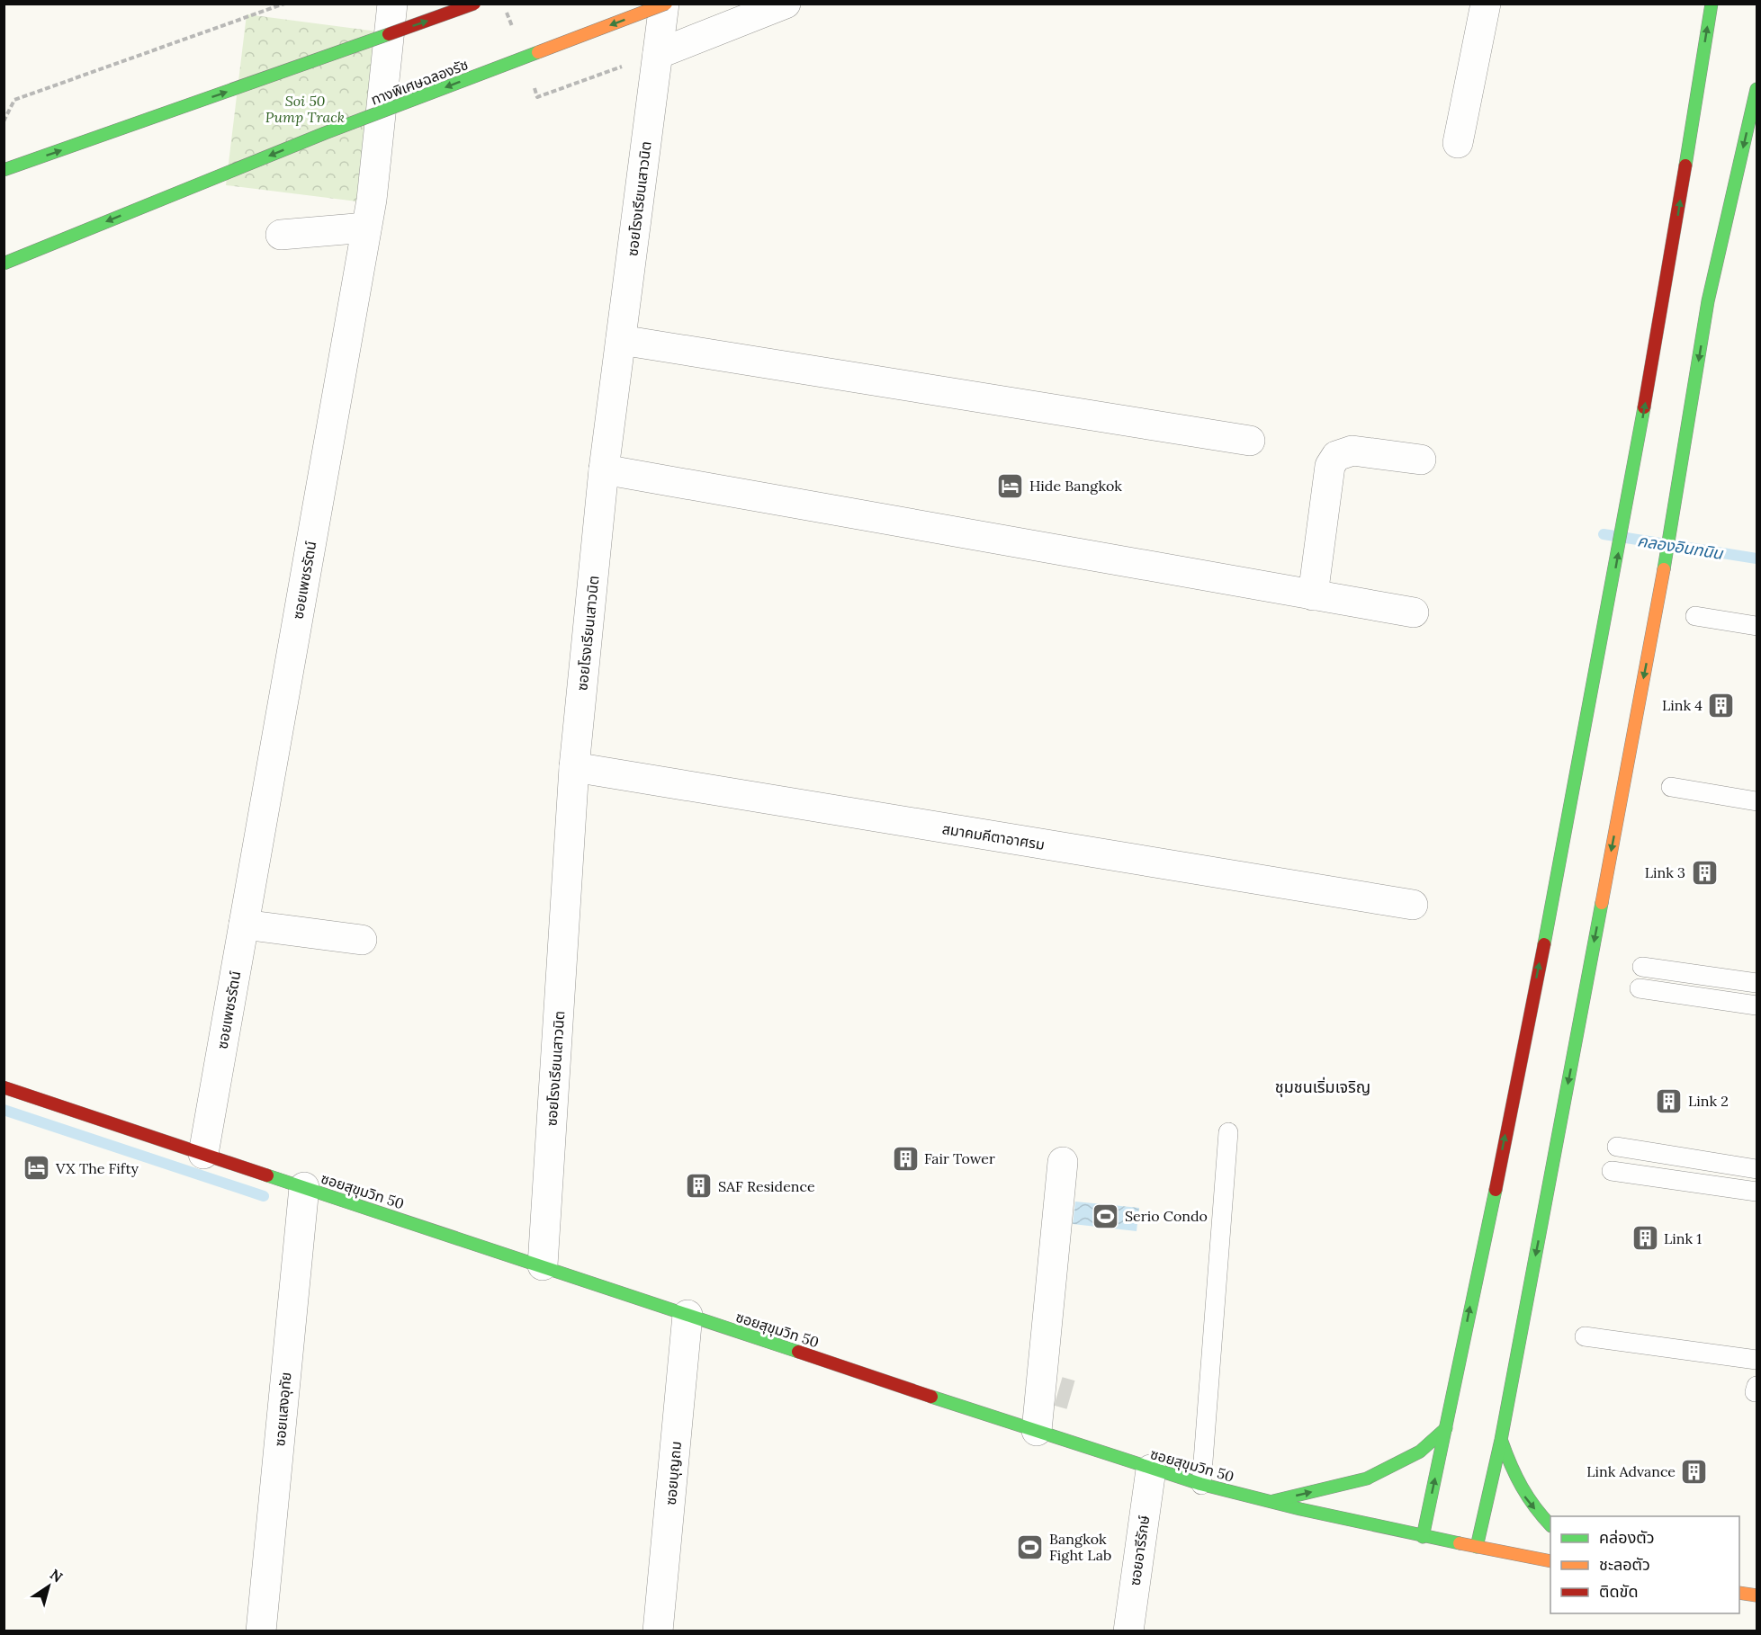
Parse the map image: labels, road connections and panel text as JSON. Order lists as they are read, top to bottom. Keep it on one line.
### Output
{"streets":{"main road":["ทางพิเศษฉลองรัช","ซอยสุขุมวิท 50"],"street":["ซอยโรงเรียนเสาวนิต","ซอยเพชรรัตน์","สมาคมคีตาอาศรม","ซอยแสงอุทัย","ซอยบุญถม","ซอยอารีรักษ์"]},"crossings":[["ทางพิเศษฉลองรัช","ซอยโรงเรียนเสาวนิต"],["ซอยโรงเรียนเสาวนิต","สมาคมคีตาอาศรม"],["ซอยโรงเรียนเสาวนิต","ซอยสุขุมวิท 50"],["ซอยเพชรรัตน์","ซอยสุขุมวิท 50"],["ซอยสุขุมวิท 50","ซอยแสงอุทัย"],["ซอยสุขุมวิท 50","ซอยบุญถม"],["ซอยสุขุมวิท 50","ซอยอารีรักษ์"]],"districts":["ชุมชนเริ่มเจริญ"],"water":["คลองอินทนิน"],"parks":["Soi 50 Pump Track"],"places":{"hotel":["Hide Bangkok","VX The Fifty"],"building":["Link 4","Link 3","Link 2","Fair Tower","SAF Residence","Link 1","Link Advance"],"sports":["Serio Condo","Bangkok Fight Lab"]},"legend":["คล่องตัว","ชะลอตัว","ติดขัด"],"north":"top right"}
